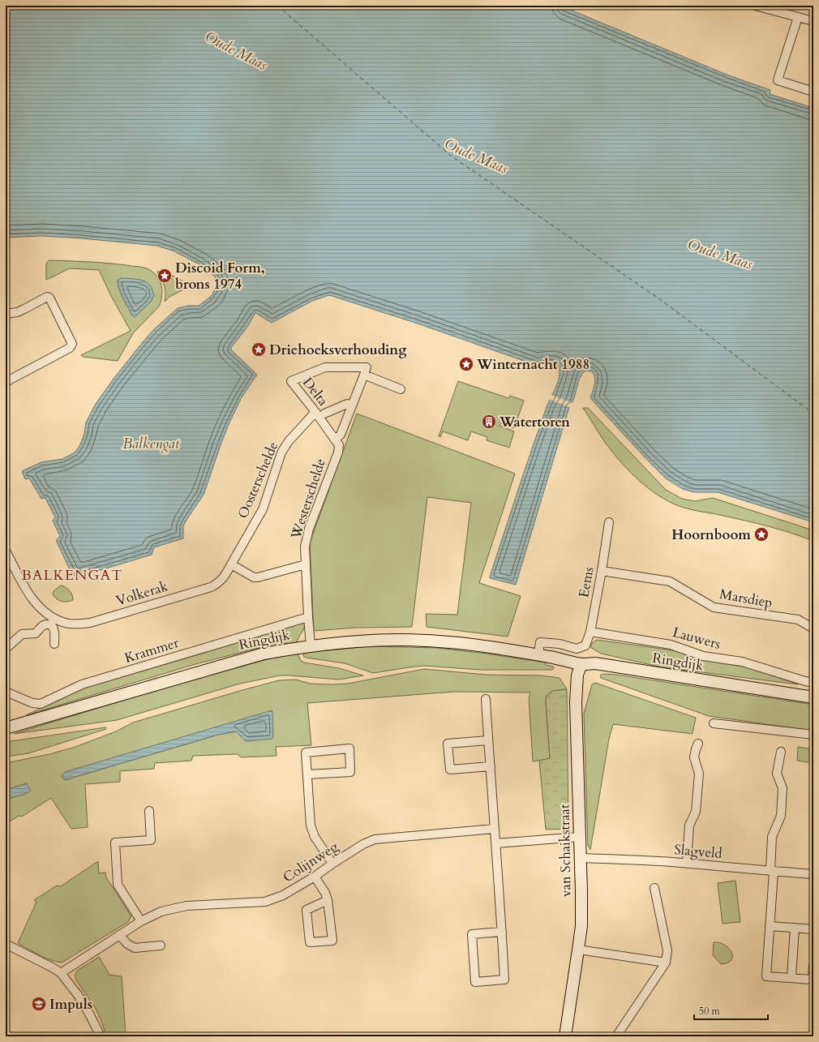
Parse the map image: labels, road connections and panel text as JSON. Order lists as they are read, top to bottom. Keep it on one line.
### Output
{"streets":{"main road":["Ringdijk","van Schaikstraat"],"street":["Delta","Oosterschelde","Westerschelde","Eems","Volkerak","Marsdiep","Lauwers","Krammer","Slagveld","Colijnweg"]},"crossings":[["Delta","Oosterschelde"],["Delta","Westerschelde"],["Oosterschelde","Volkerak"],["Westerschelde","Ringdijk"],["Westerschelde","Krammer"],["Eems","Marsdiep"],["Eems","Lauwers"],["Eems","Ringdijk"],["Ringdijk","van Schaikstraat"],["van Schaikstraat","Slagveld"]],"districts":["BALKENGAT"],"water":["Oude Maas","Balkengat"],"places":{"place":["Discoid Form, brons 1974","Driehoeksverhouding","Winternacht 1988","Hoornboom"],"building":["Watertoren"],"school or university":["Impuls"]},"scale_bar":"50 m"}
